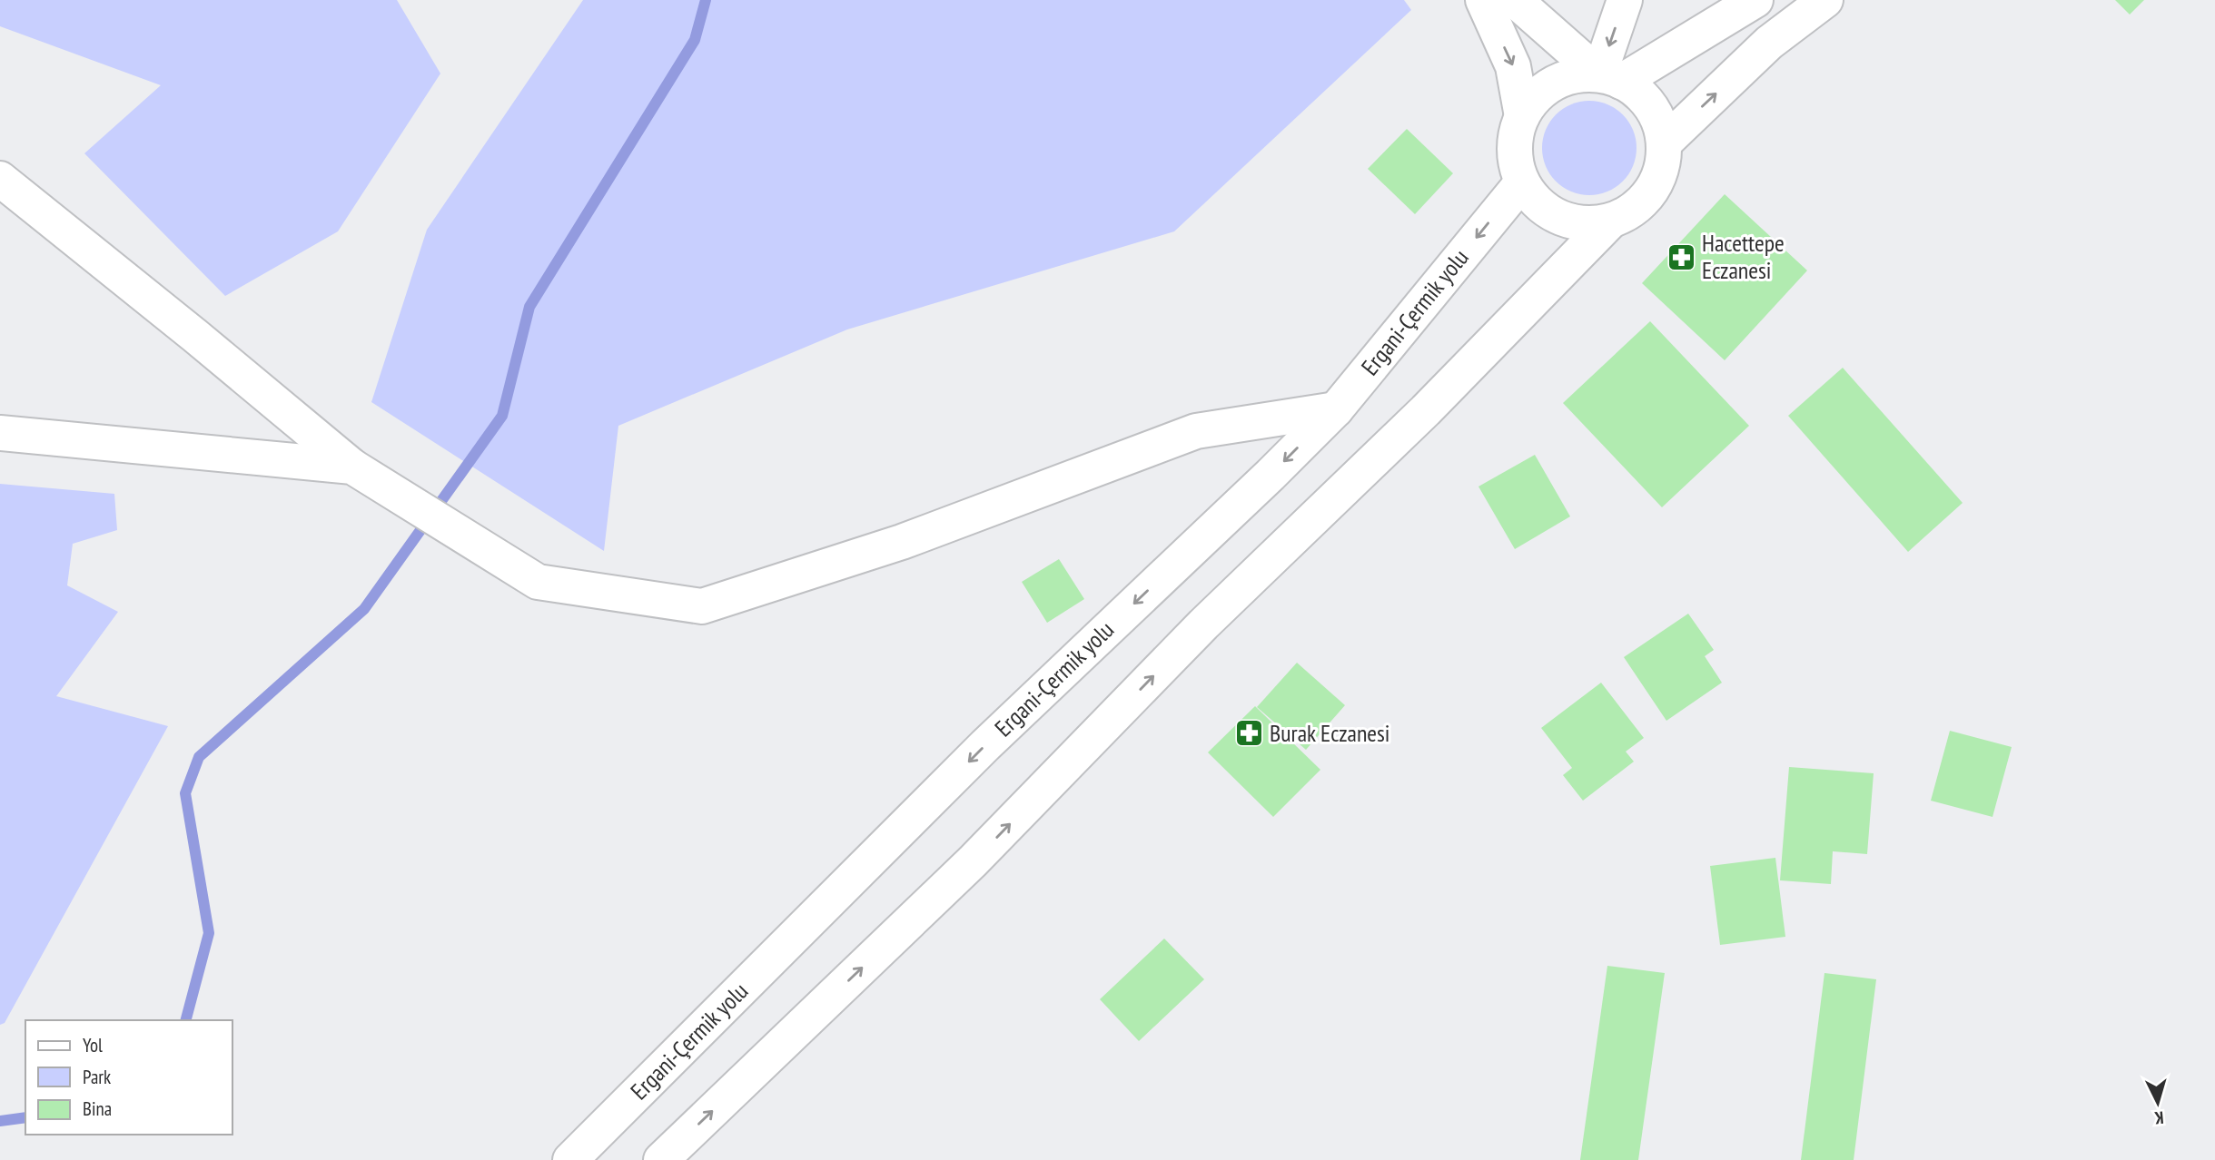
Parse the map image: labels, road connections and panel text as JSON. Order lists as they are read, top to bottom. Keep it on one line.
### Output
{"streets":{"main road":["Ergani-Çermik yolu"]},"places":{"pharmacy":["Hacettepe Eczanesi","Burak Eczanesi"]},"legend":["Yol","Park","Bina"],"north":"bottom"}
